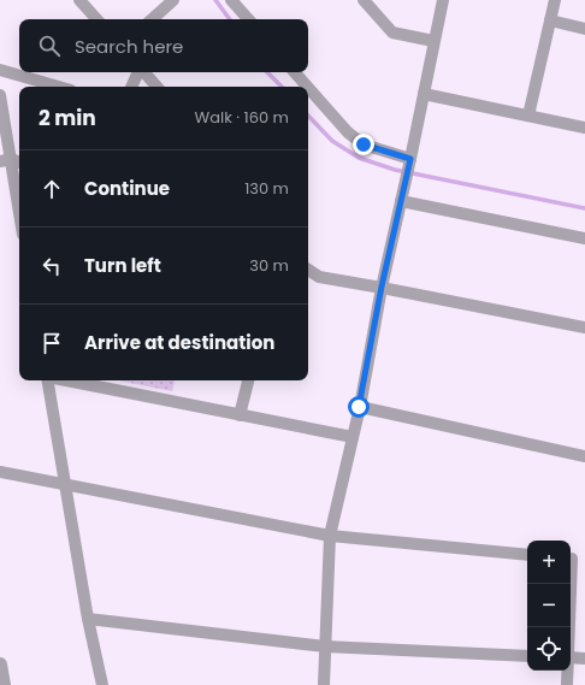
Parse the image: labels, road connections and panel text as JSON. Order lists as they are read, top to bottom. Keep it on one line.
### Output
{"page":{"search":"Search here","heading":["2 min","Walk · 160 m"],"list":[["Continue","130 m"],["Turn left","30 m"],"Arrive at destination"],"map_buttons":["+","−"]}}
